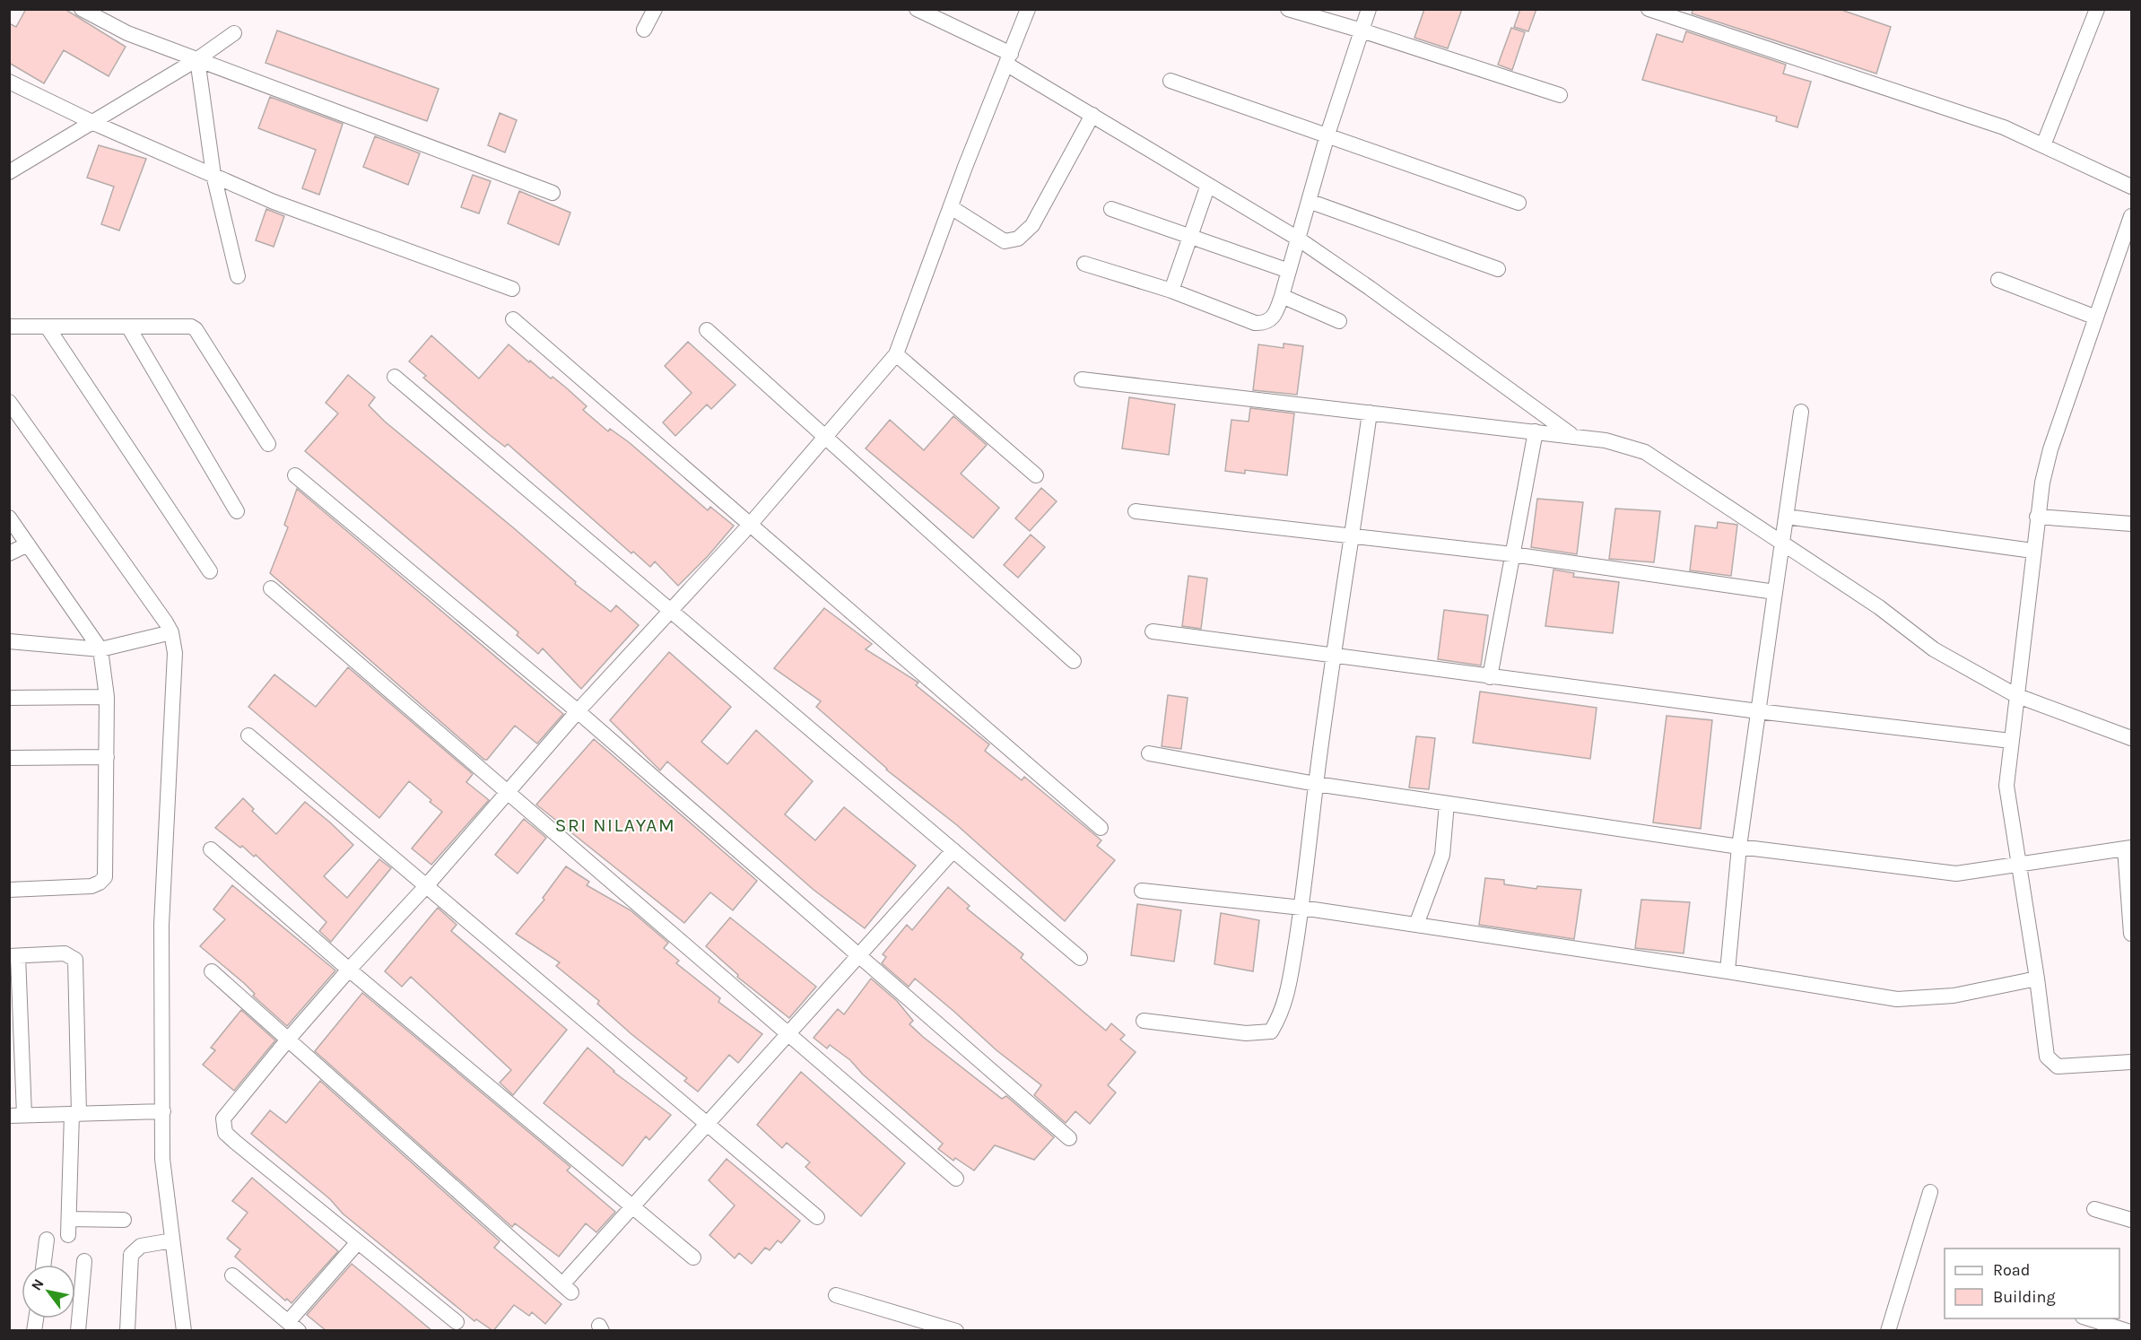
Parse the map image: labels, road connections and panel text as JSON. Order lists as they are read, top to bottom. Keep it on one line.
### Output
{"districts":["SRI NILAYAM"],"legend":["Road","Building"],"north":"top left"}
